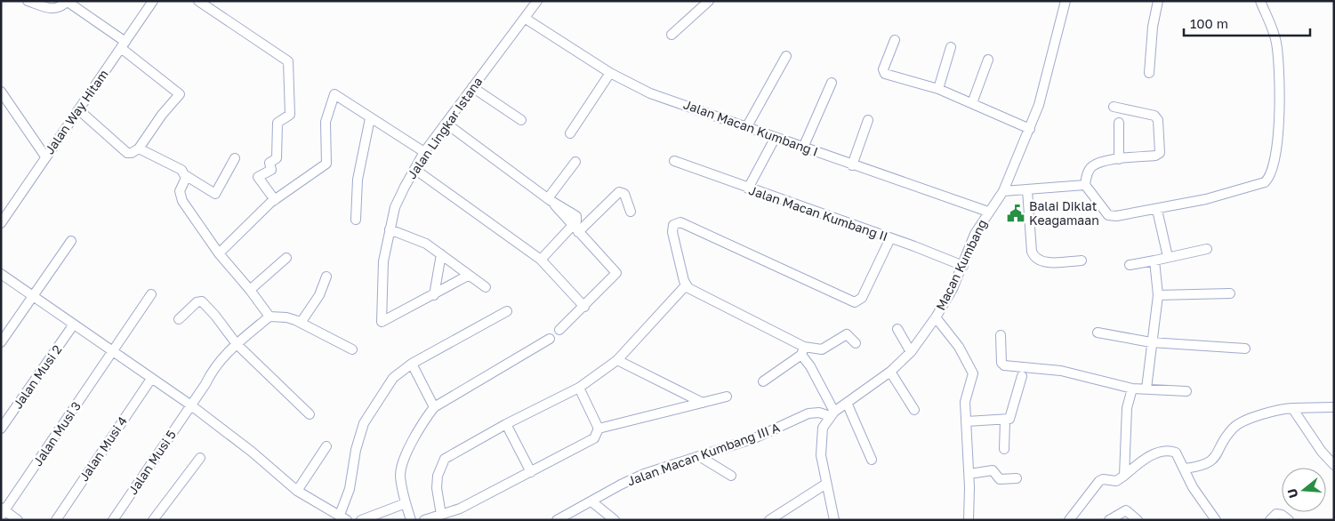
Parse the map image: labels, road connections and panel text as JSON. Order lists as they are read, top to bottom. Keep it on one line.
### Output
{"streets":{"street":["Jalan Way Hitam","Jalan Lingkar Istana","Jalan Macan Kumbang I","Jalan Macan Kumbang II","Macan Kumbang","Jalan Musi 2","Jalan Musi 3","Jalan Musi 4","Jalan Macan Kumbang III A","Jalan Musi 5"]},"crossings":[["Jalan Lingkar Istana","Jalan Macan Kumbang I"],["Jalan Macan Kumbang I","Macan Kumbang"],["Jalan Macan Kumbang II","Macan Kumbang"],["Macan Kumbang","Jalan Macan Kumbang III A"]],"places":{"public building":["Balai Diklat Keagamaan"]},"scale_bar":"100 m","north":"left"}
